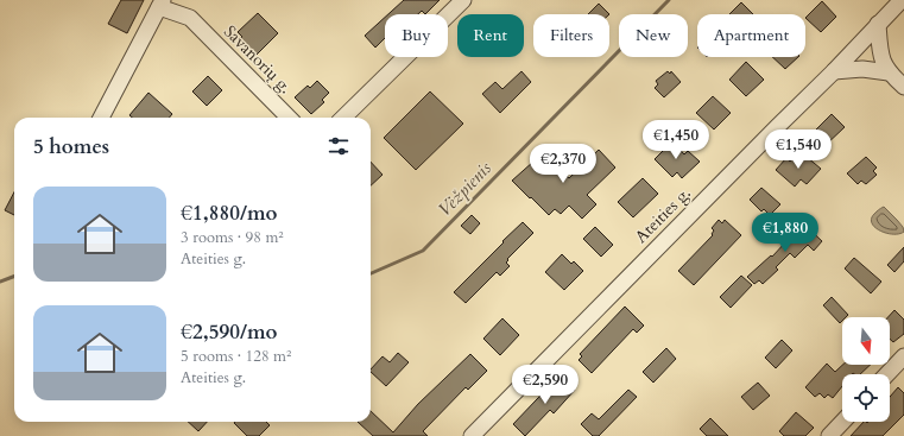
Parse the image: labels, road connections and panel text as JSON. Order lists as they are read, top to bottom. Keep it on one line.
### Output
{"streets":{"street":["Savanorių g.","Ateities g."]},"water":["Vėžpienis"],"north":"bottom","page":{"chip":["Buy","Rent","Filters","New","Apartment"],"heading":"5 homes","price":["€1,450","€1,540","€2,370","€1,880","€2,590"],"list":[{"name":"€1,880/mo","note":"3 rooms · 98 m² · Ateities g."},{"name":"€2,590/mo","note":"5 rooms · 128 m² · Ateities g."}]}}
